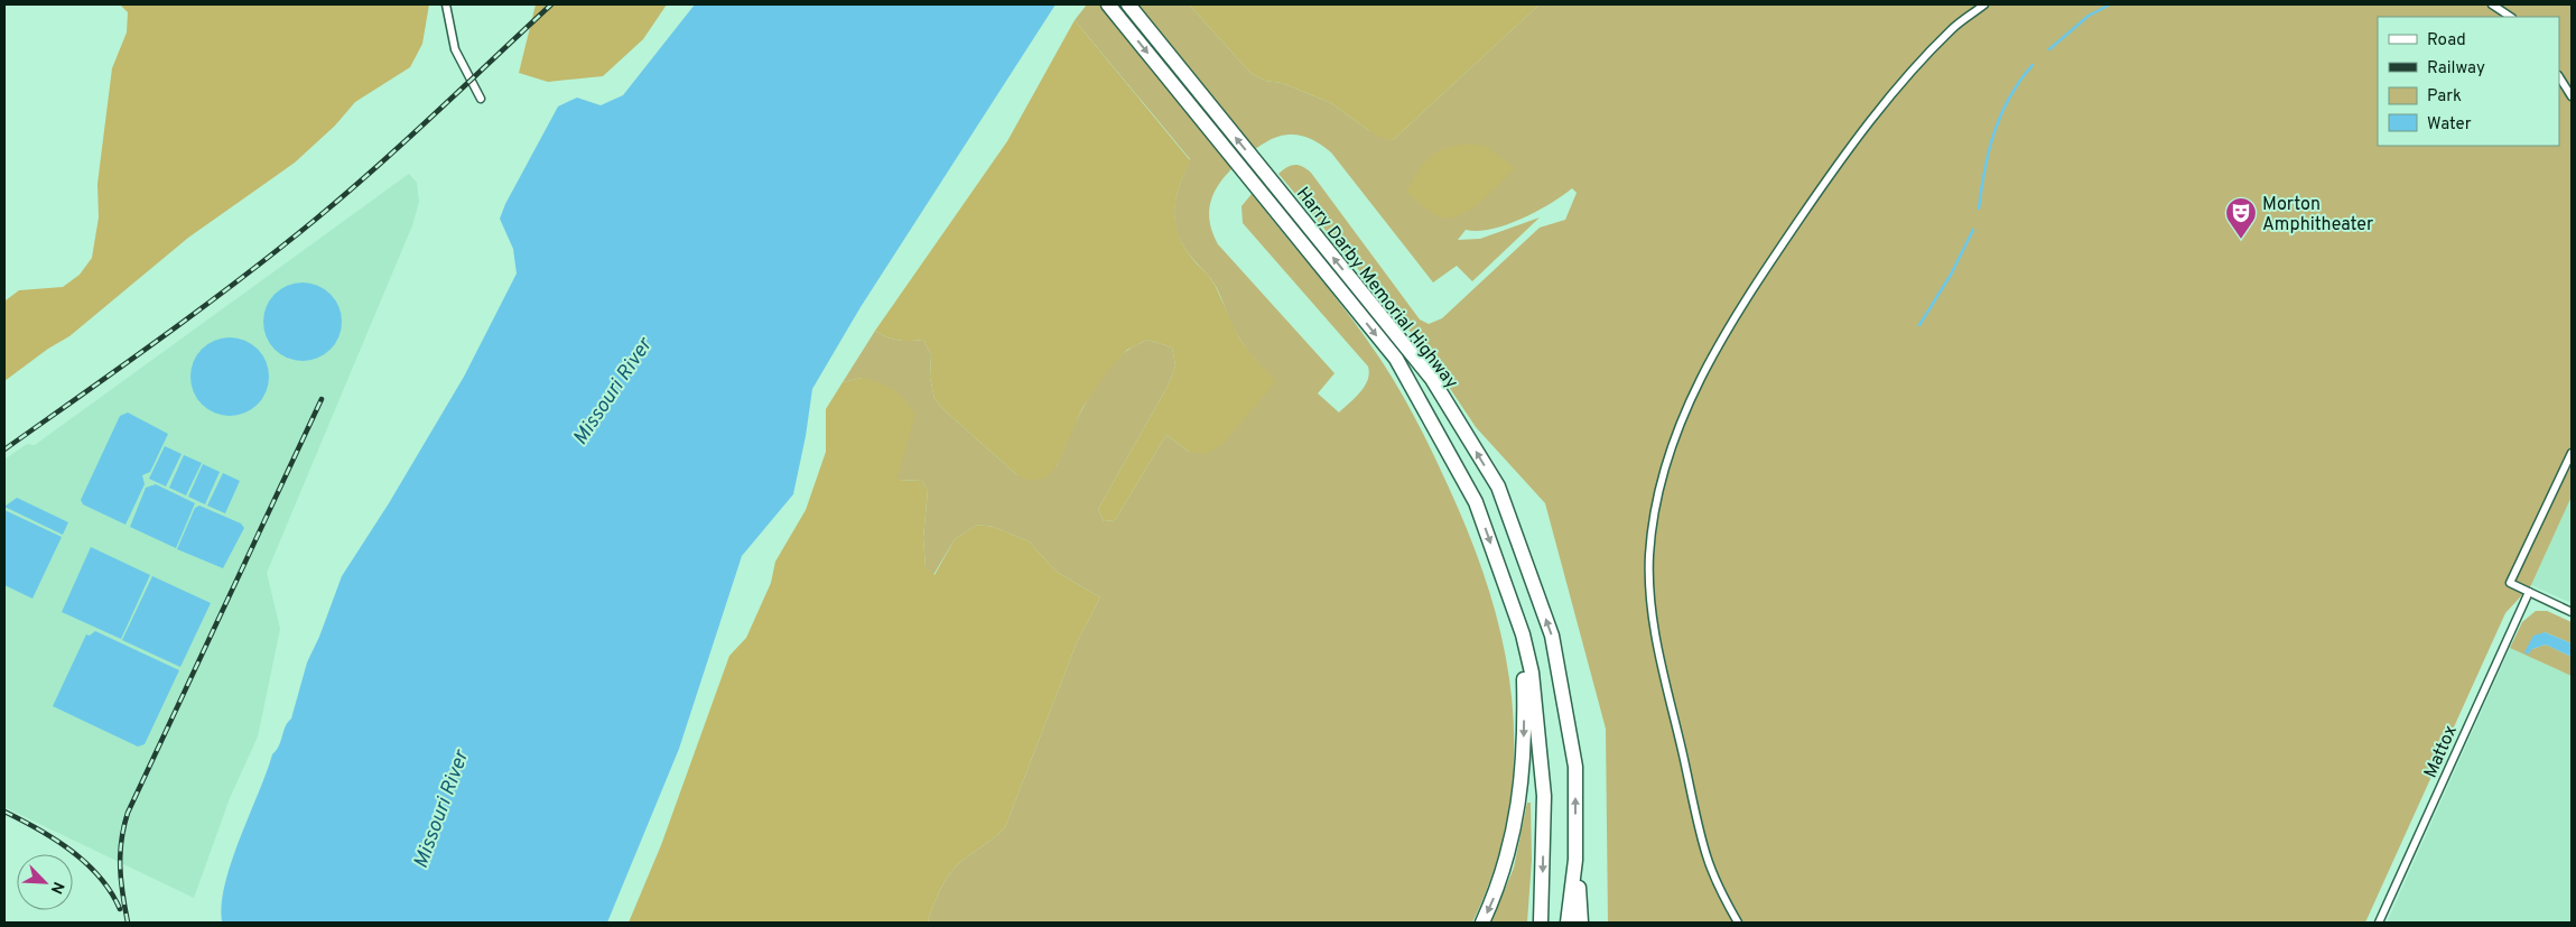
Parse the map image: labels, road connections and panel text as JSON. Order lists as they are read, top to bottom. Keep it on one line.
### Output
{"streets":{"highway":["Harry Darby Memorial Highway"],"street":["Mattox"]},"water":["Missouri River"],"places":{"theatre":["Morton Amphitheater"]},"legend":["Road","Railway","Park","Water"],"north":"bottom right"}
